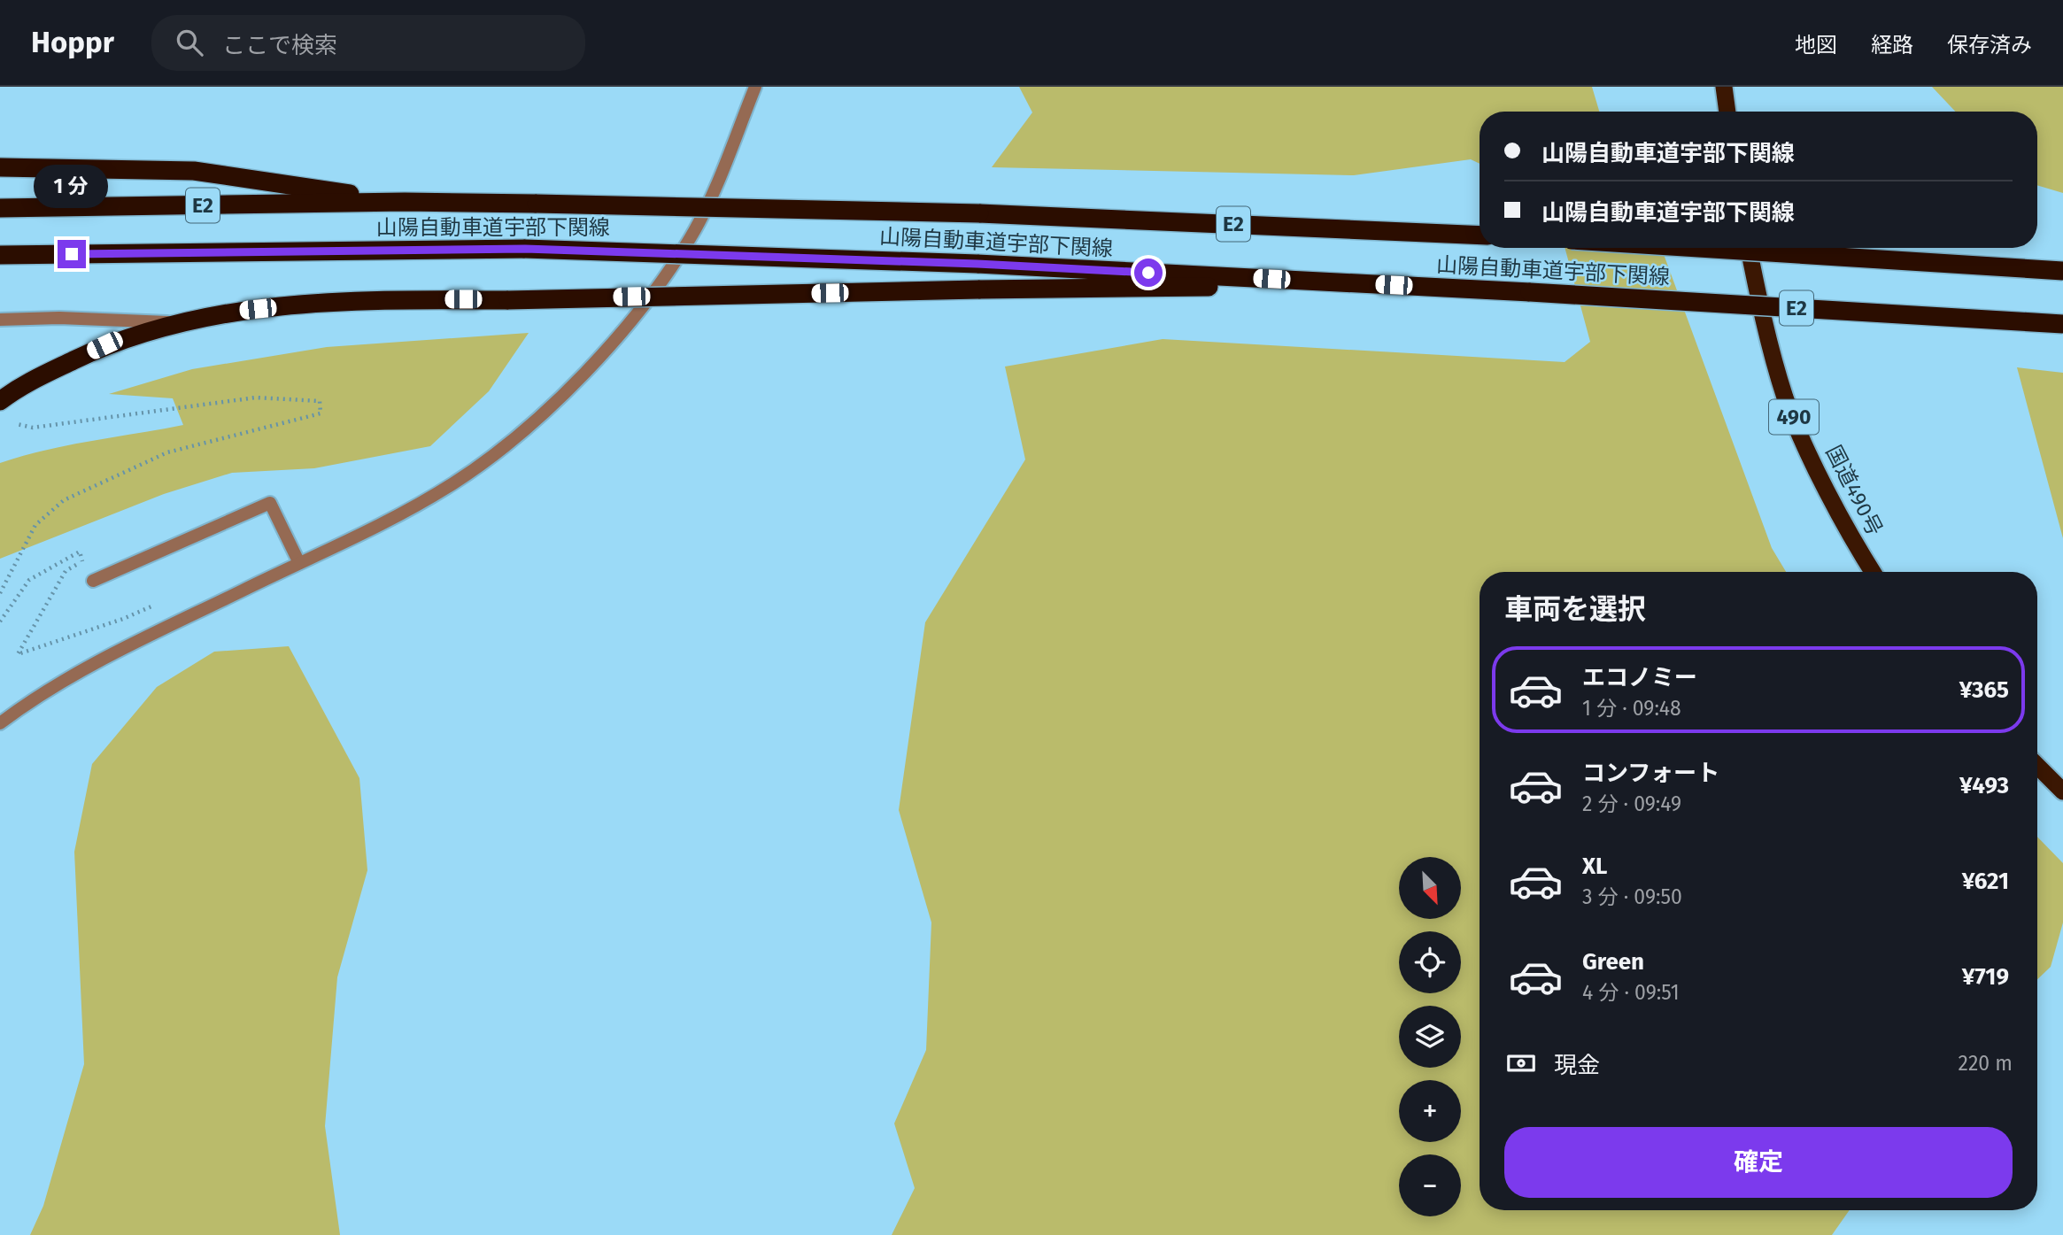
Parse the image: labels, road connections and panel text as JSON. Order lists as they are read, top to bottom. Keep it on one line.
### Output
{"streets":{"highway":["E2","山陽自動車道宇部下関線","490","国道490号"]},"north":"bottom right","page":{"header":"Hoppr","search":"ここで検索","nav":["地図","経路","保存済み"],"banner":["山陽自動車道宇部下関線","山陽自動車道宇部下関線"],"bubble":"1 分","heading":"車両を選択","list":[{"name":"エコノミー","note":"1 分 · 09:48","value":"¥365"},{"name":"コンフォート","note":"2 分 · 09:49","value":"¥493"},{"name":"XL","note":"3 分 · 09:50","value":"¥621"},{"name":"Green","note":"4 分 · 09:51","value":"¥719"}],"map_buttons":["+","−"],"pay":["現金","220 m"],"buttons":"確定"}}
